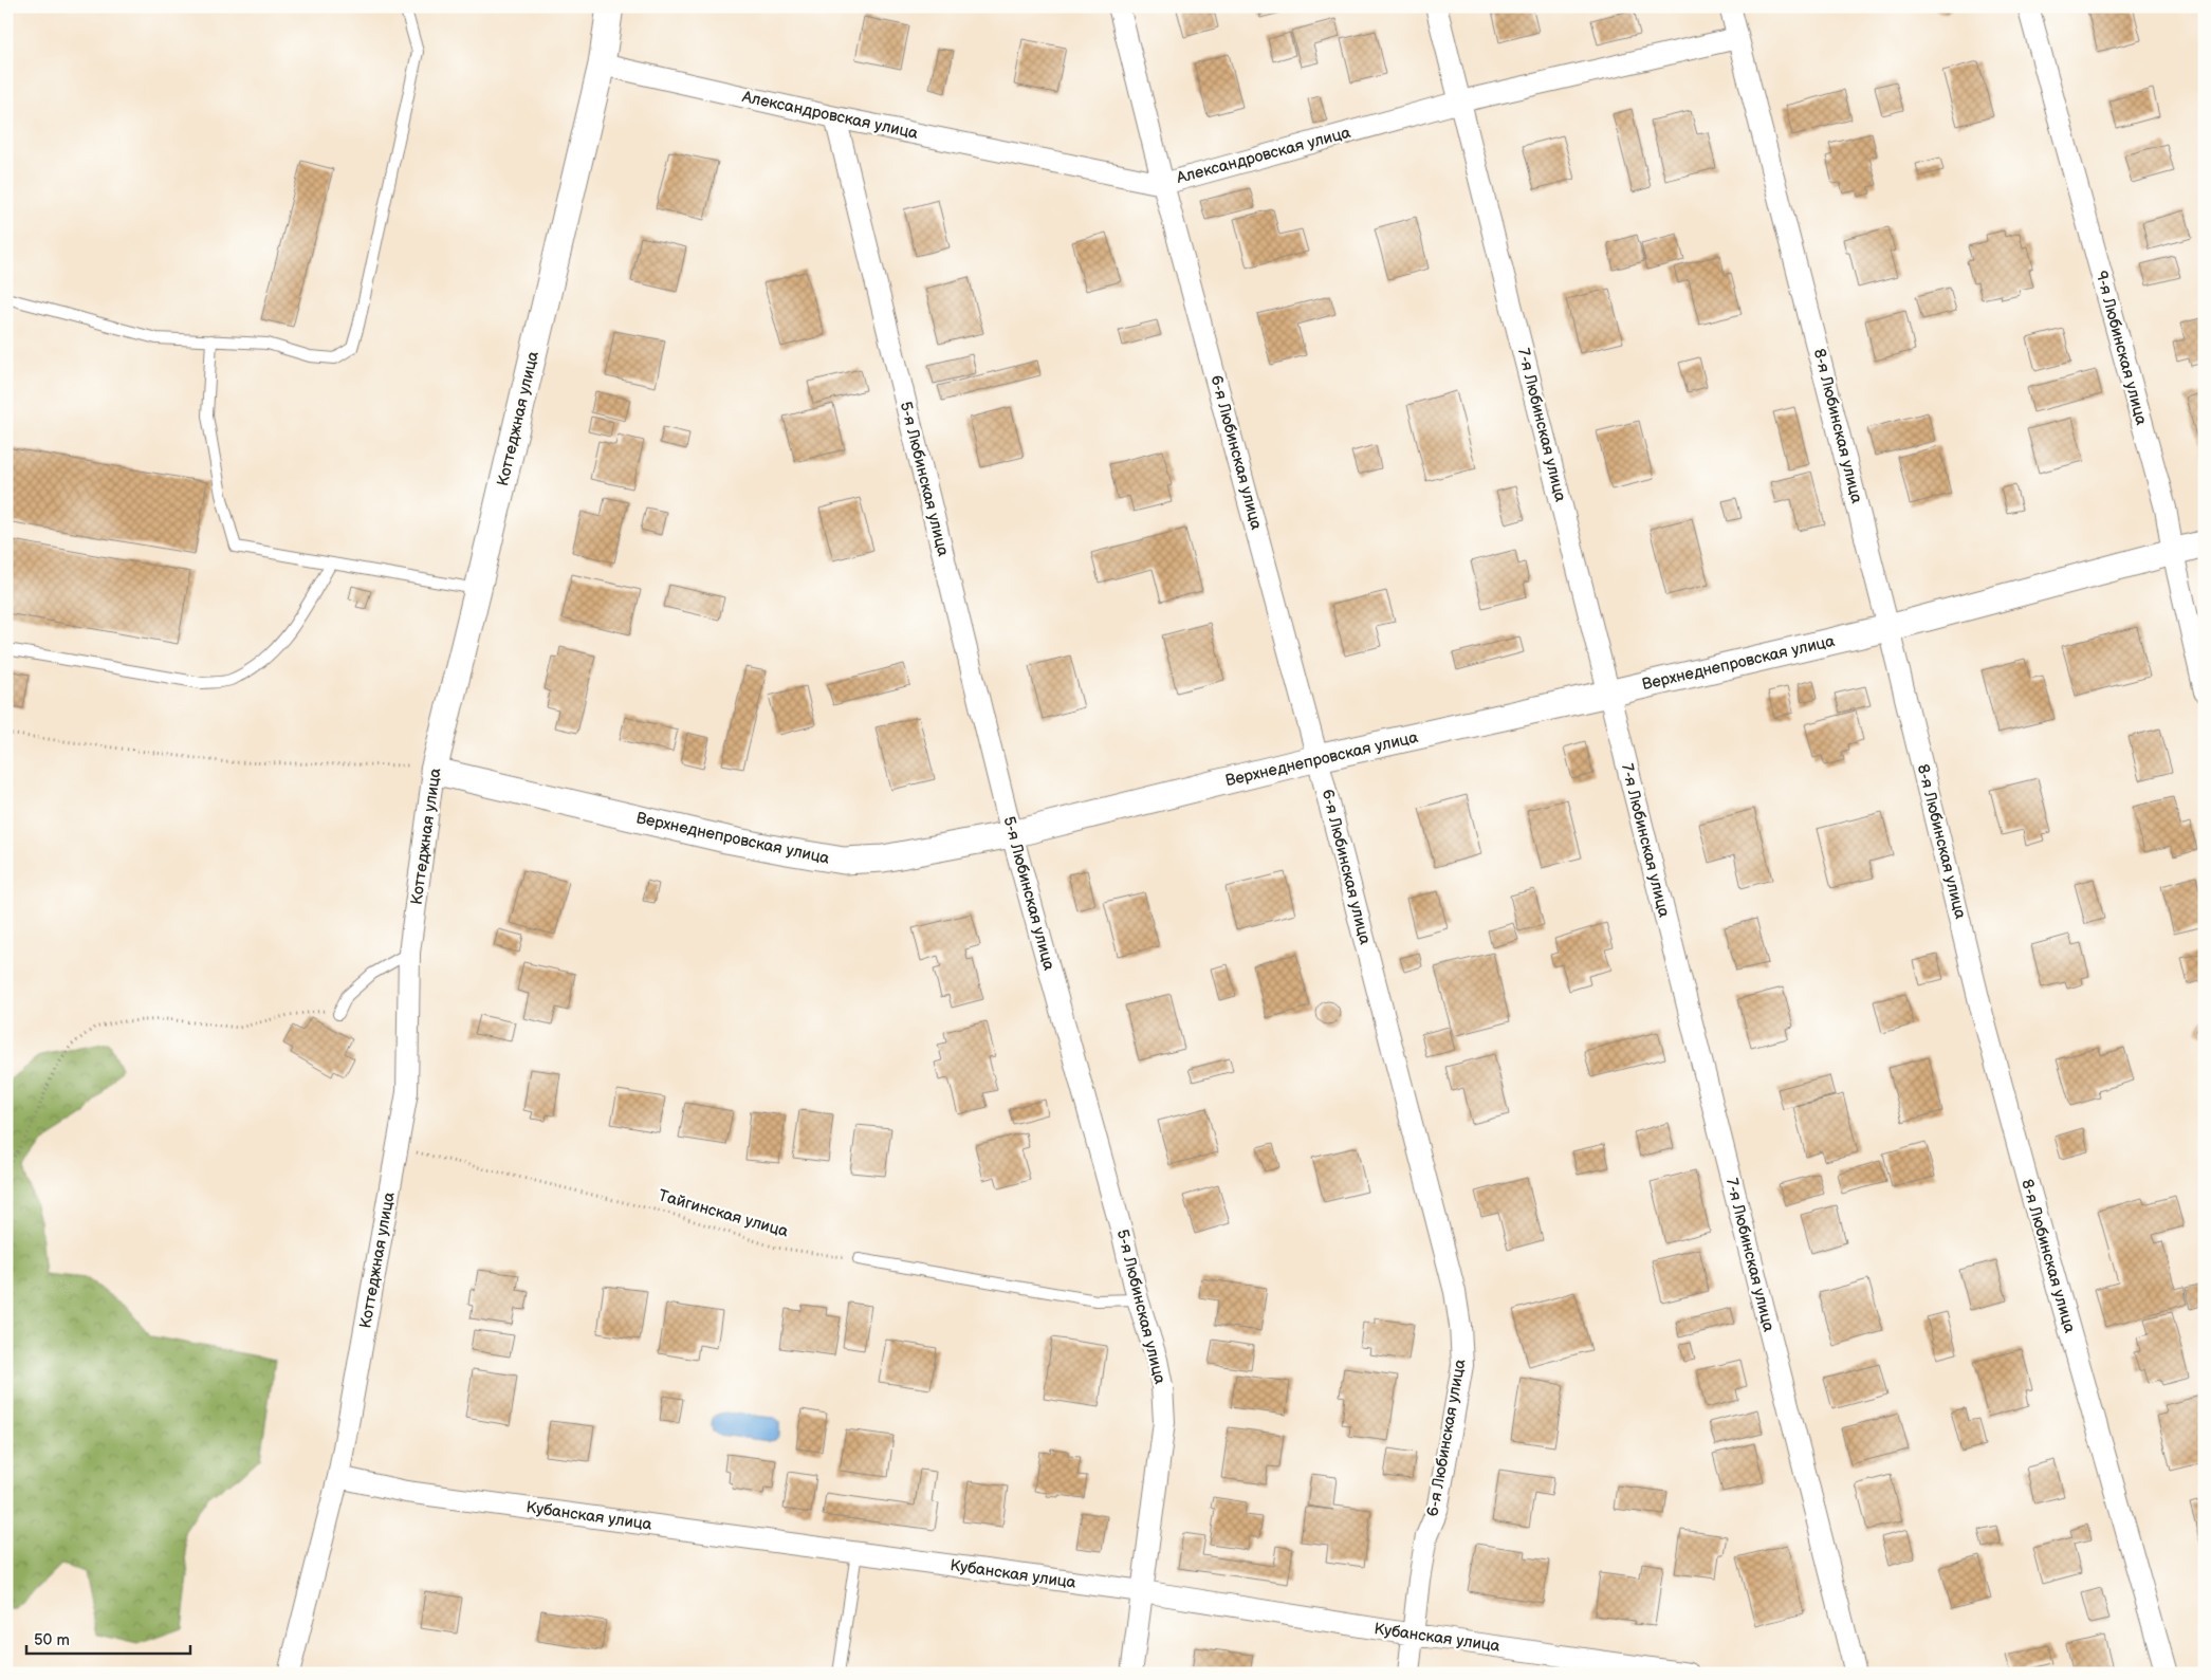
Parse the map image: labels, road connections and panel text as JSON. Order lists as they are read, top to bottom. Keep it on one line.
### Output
{"streets":{"street":["Александровская улица","9-я Любинская улица","Коттеджная улица","7-я Любинская улица","8-я Любинская улица","6-я Любинская улица","5-я Любинская улица","Верхнеднепровская улица","Кубанская улица"],"path":["Тайгинская улица"]},"crossings":[["Александровская улица","Коттеджная улица"],["Александровская улица","7-я Любинская улица"],["Александровская улица","8-я Любинская улица"],["Александровская улица","6-я Любинская улица"],["Александровская улица","5-я Любинская улица"],["9-я Любинская улица","Верхнеднепровская улица"],["Коттеджная улица","Верхнеднепровская улица"],["Коттеджная улица","Тайгинская улица"],["Коттеджная улица","Кубанская улица"],["7-я Любинская улица","Верхнеднепровская улица"],["8-я Любинская улица","Верхнеднепровская улица"],["6-я Любинская улица","Верхнеднепровская улица"],["6-я Любинская улица","Кубанская улица"],["5-я Любинская улица","Верхнеднепровская улица"],["5-я Любинская улица","Кубанская улица"]],"scale_bar":"50 m"}
